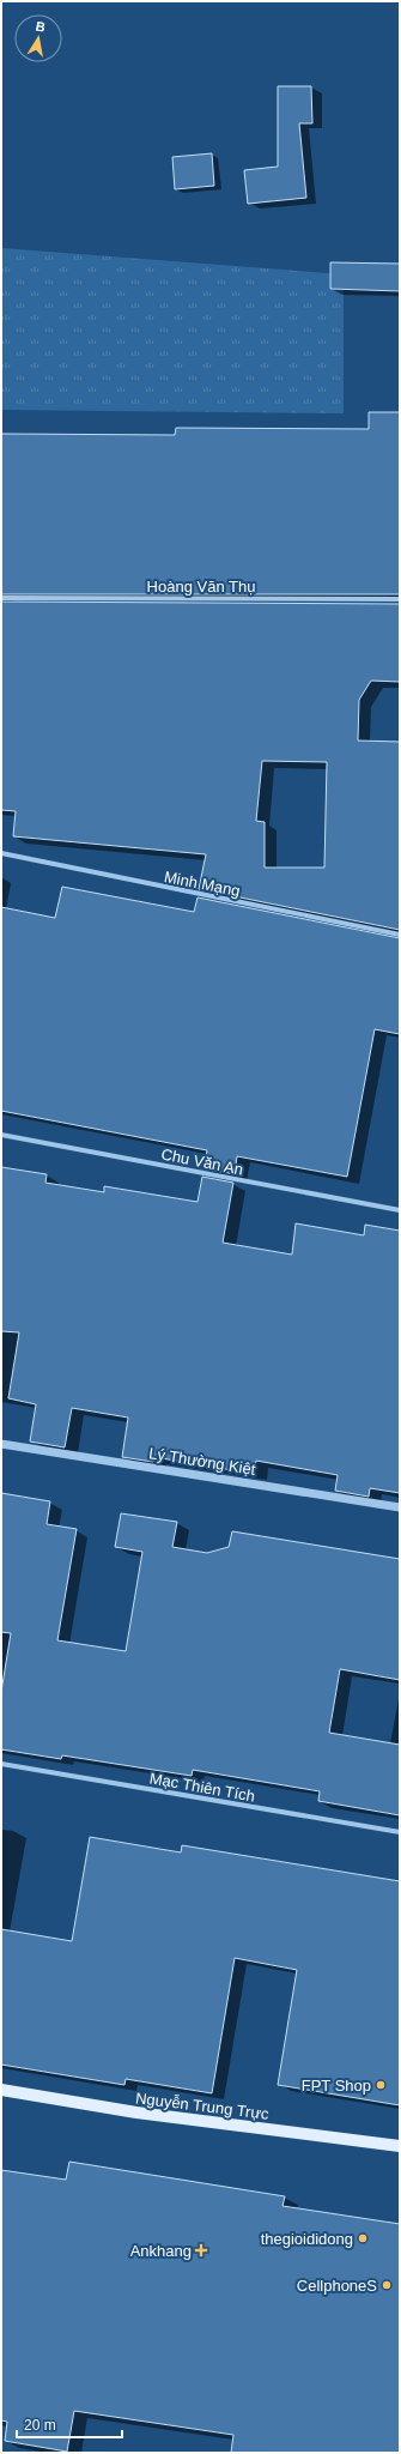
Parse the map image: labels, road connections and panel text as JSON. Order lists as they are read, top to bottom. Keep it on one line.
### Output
{"streets":{"main road":["Nguyễn Trung Trực"],"street":["Hoàng Văn Thụ","Minh Mạng","Chu Văn An","Lý Thường Kiệt","Mạc Thiên Tích"]},"places":{"other":["FPT Shop","thegioididong","CellphoneS"],"health":["Ankhang"]},"scale_bar":"20 m","north":"top"}
